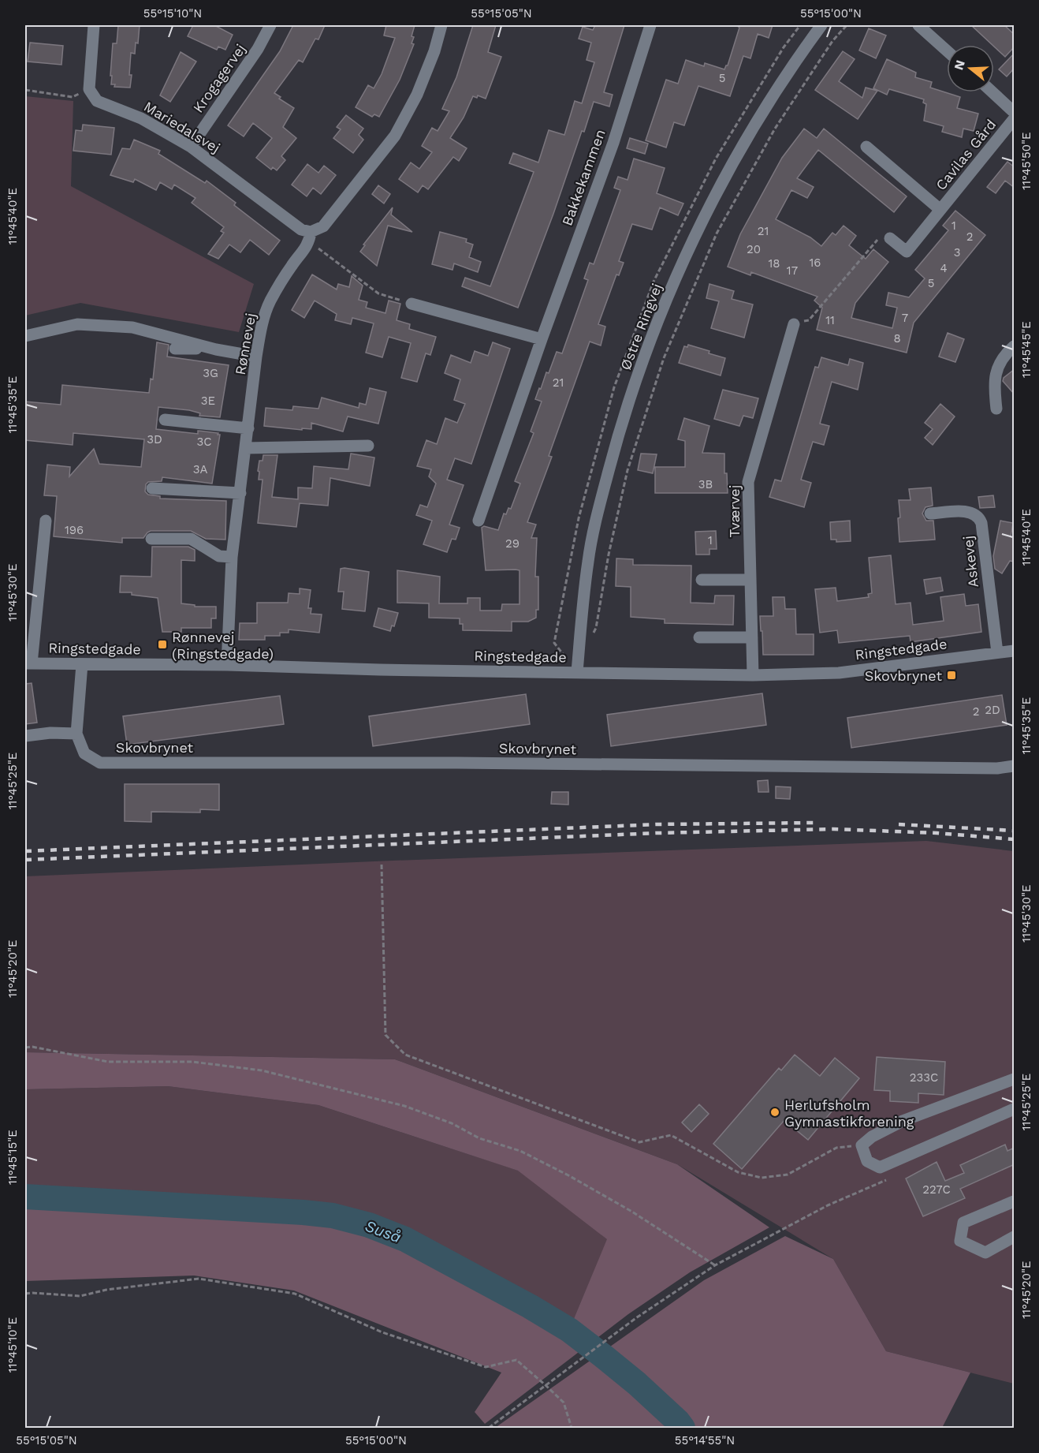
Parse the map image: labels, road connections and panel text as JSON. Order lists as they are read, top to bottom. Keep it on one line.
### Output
{"streets":{"street":["Krogagervej","Mariedalsvej","Cavilas Gård","Bakkekammen","Østre Ringvej","Rønnevej","Tværvej","Askevej","Ringstedgade","Skovbrynet"]},"crossings":[["Krogagervej","Mariedalsvej"],["Mariedalsvej","Rønnevej"],["Østre Ringvej","Ringstedgade"],["Rønnevej","Ringstedgade"],["Tværvej","Ringstedgade"],["Askevej","Ringstedgade"],["Ringstedgade","Skovbrynet"]],"water":["Suså"],"places":{"transit":["Rønnevej (Ringstedgade)","Skovbrynet"],"other":["Herlufsholm Gymnastikforening"]},"house_numbers":["5","1","21","2","20","3","16","18","4","17","5","7","11","8","3G","21","3E","3D","3C","3A","3B","196","1","29","2D","2","233C","227C"],"north":"left","coordinates":["55°15'10\"N","55°15'05\"N","55°15'00\"N","11°45'50\"E","11°45'40\"E","11°45'45\"E","11°45'35\"E","11°45'30\"E","11°45'25\"E","11°45'20\"E","11°45'15\"E","11°45'10\"E","55°14'55\"N"]}
